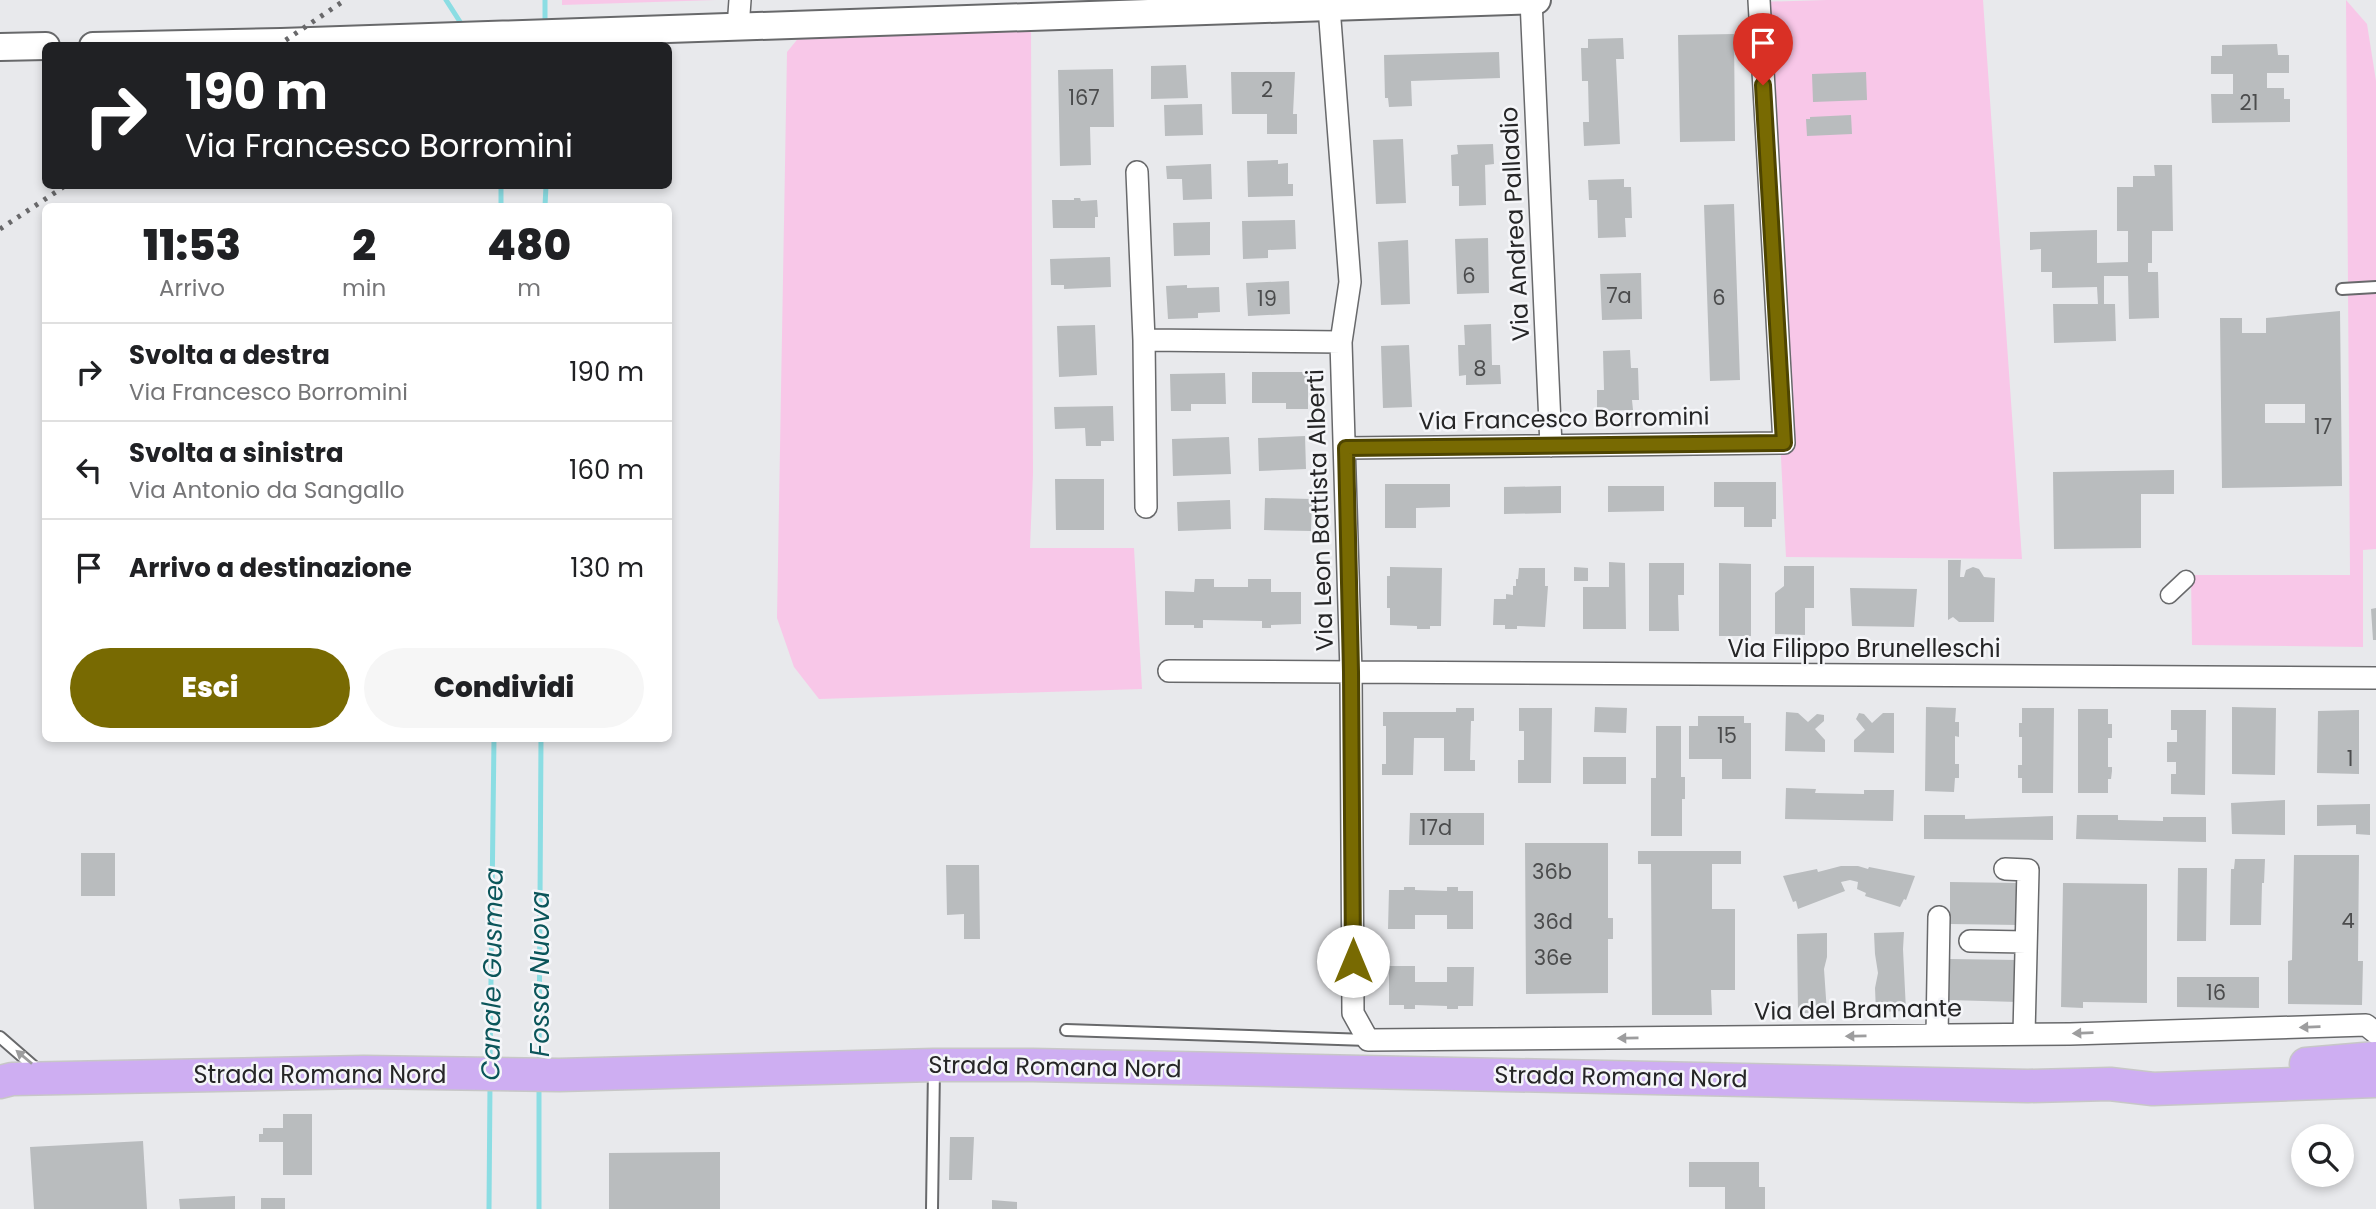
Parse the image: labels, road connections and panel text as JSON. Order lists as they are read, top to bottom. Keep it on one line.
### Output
{"streets":{"main road":["Strada Romana Nord"],"street":["Via Andrea Palladio","Via Francesco Borromini","Via Leon Battista Alberti","Via Filippo Brunelleschi","Via del Bramante"]},"crossings":[["Via Andrea Palladio","Via Francesco Borromini"],["Via Francesco Borromini","Via Leon Battista Alberti"],["Via Leon Battista Alberti","Via Filippo Brunelleschi"],["Via Leon Battista Alberti","Via del Bramante"]],"one_way":["Via del Bramante"],"water":["Canale Gusmea","Fossa Nuova"],"house_numbers":["2","167","21","6","7a","6","19","8","17","15","1","17d","36b","4","36d","36e","16"],"page":{"turn":["190 m","Via Francesco Borromini"],"eta":["11:53","Arrivo","2","min","480","m"],"list":[{"name":"Svolta a destra","note":"Via Francesco Borromini","value":"190 m"},{"name":"Svolta a sinistra","note":"Via Antonio da Sangallo","value":"160 m"},{"name":"Arrivo a destinazione","value":"130 m"}],"buttons":["Esci","Condividi"]}}
